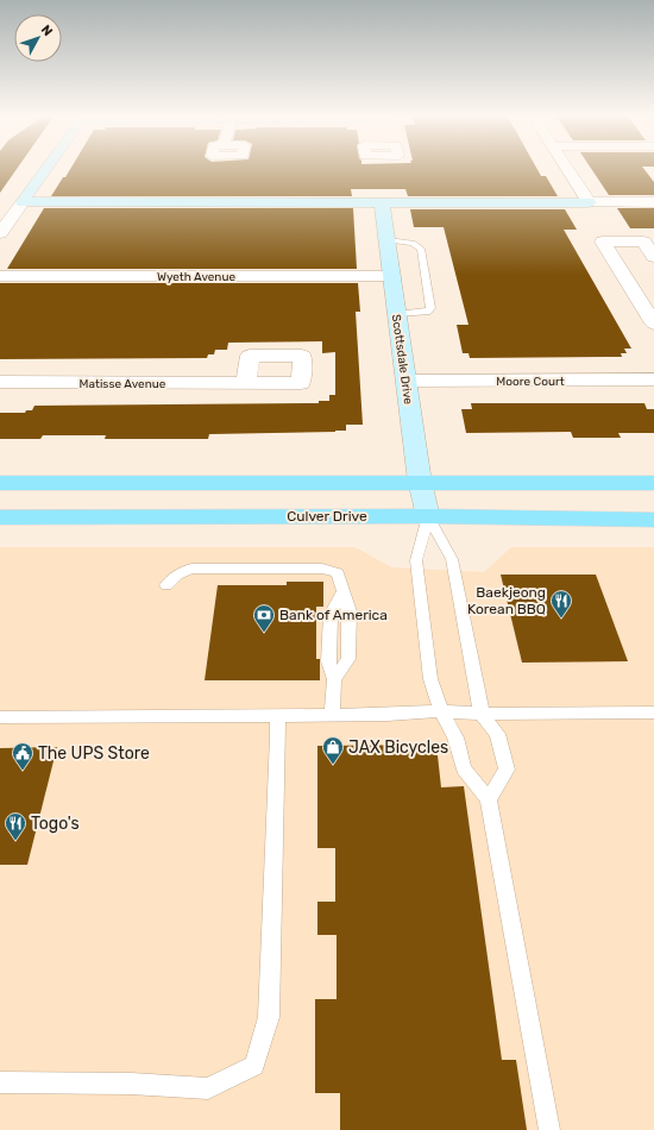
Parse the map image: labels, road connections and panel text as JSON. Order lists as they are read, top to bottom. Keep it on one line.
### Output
{"streets":{"main road":["Culver Drive"],"street":["Wyeth Avenue","Scottsdale Drive","Moore Court","Matisse Avenue"]},"crossings":[["Wyeth Avenue","Scottsdale Drive"],["Scottsdale Drive","Moore Court"],["Scottsdale Drive","Culver Drive"]],"places":{"restaurant":["Baekjeong Korean BBQ","Togo's"],"bank":["Bank of America"],"shop":["JAX Bicycles"],"public building":["The UPS Store"]},"north":"top right"}
